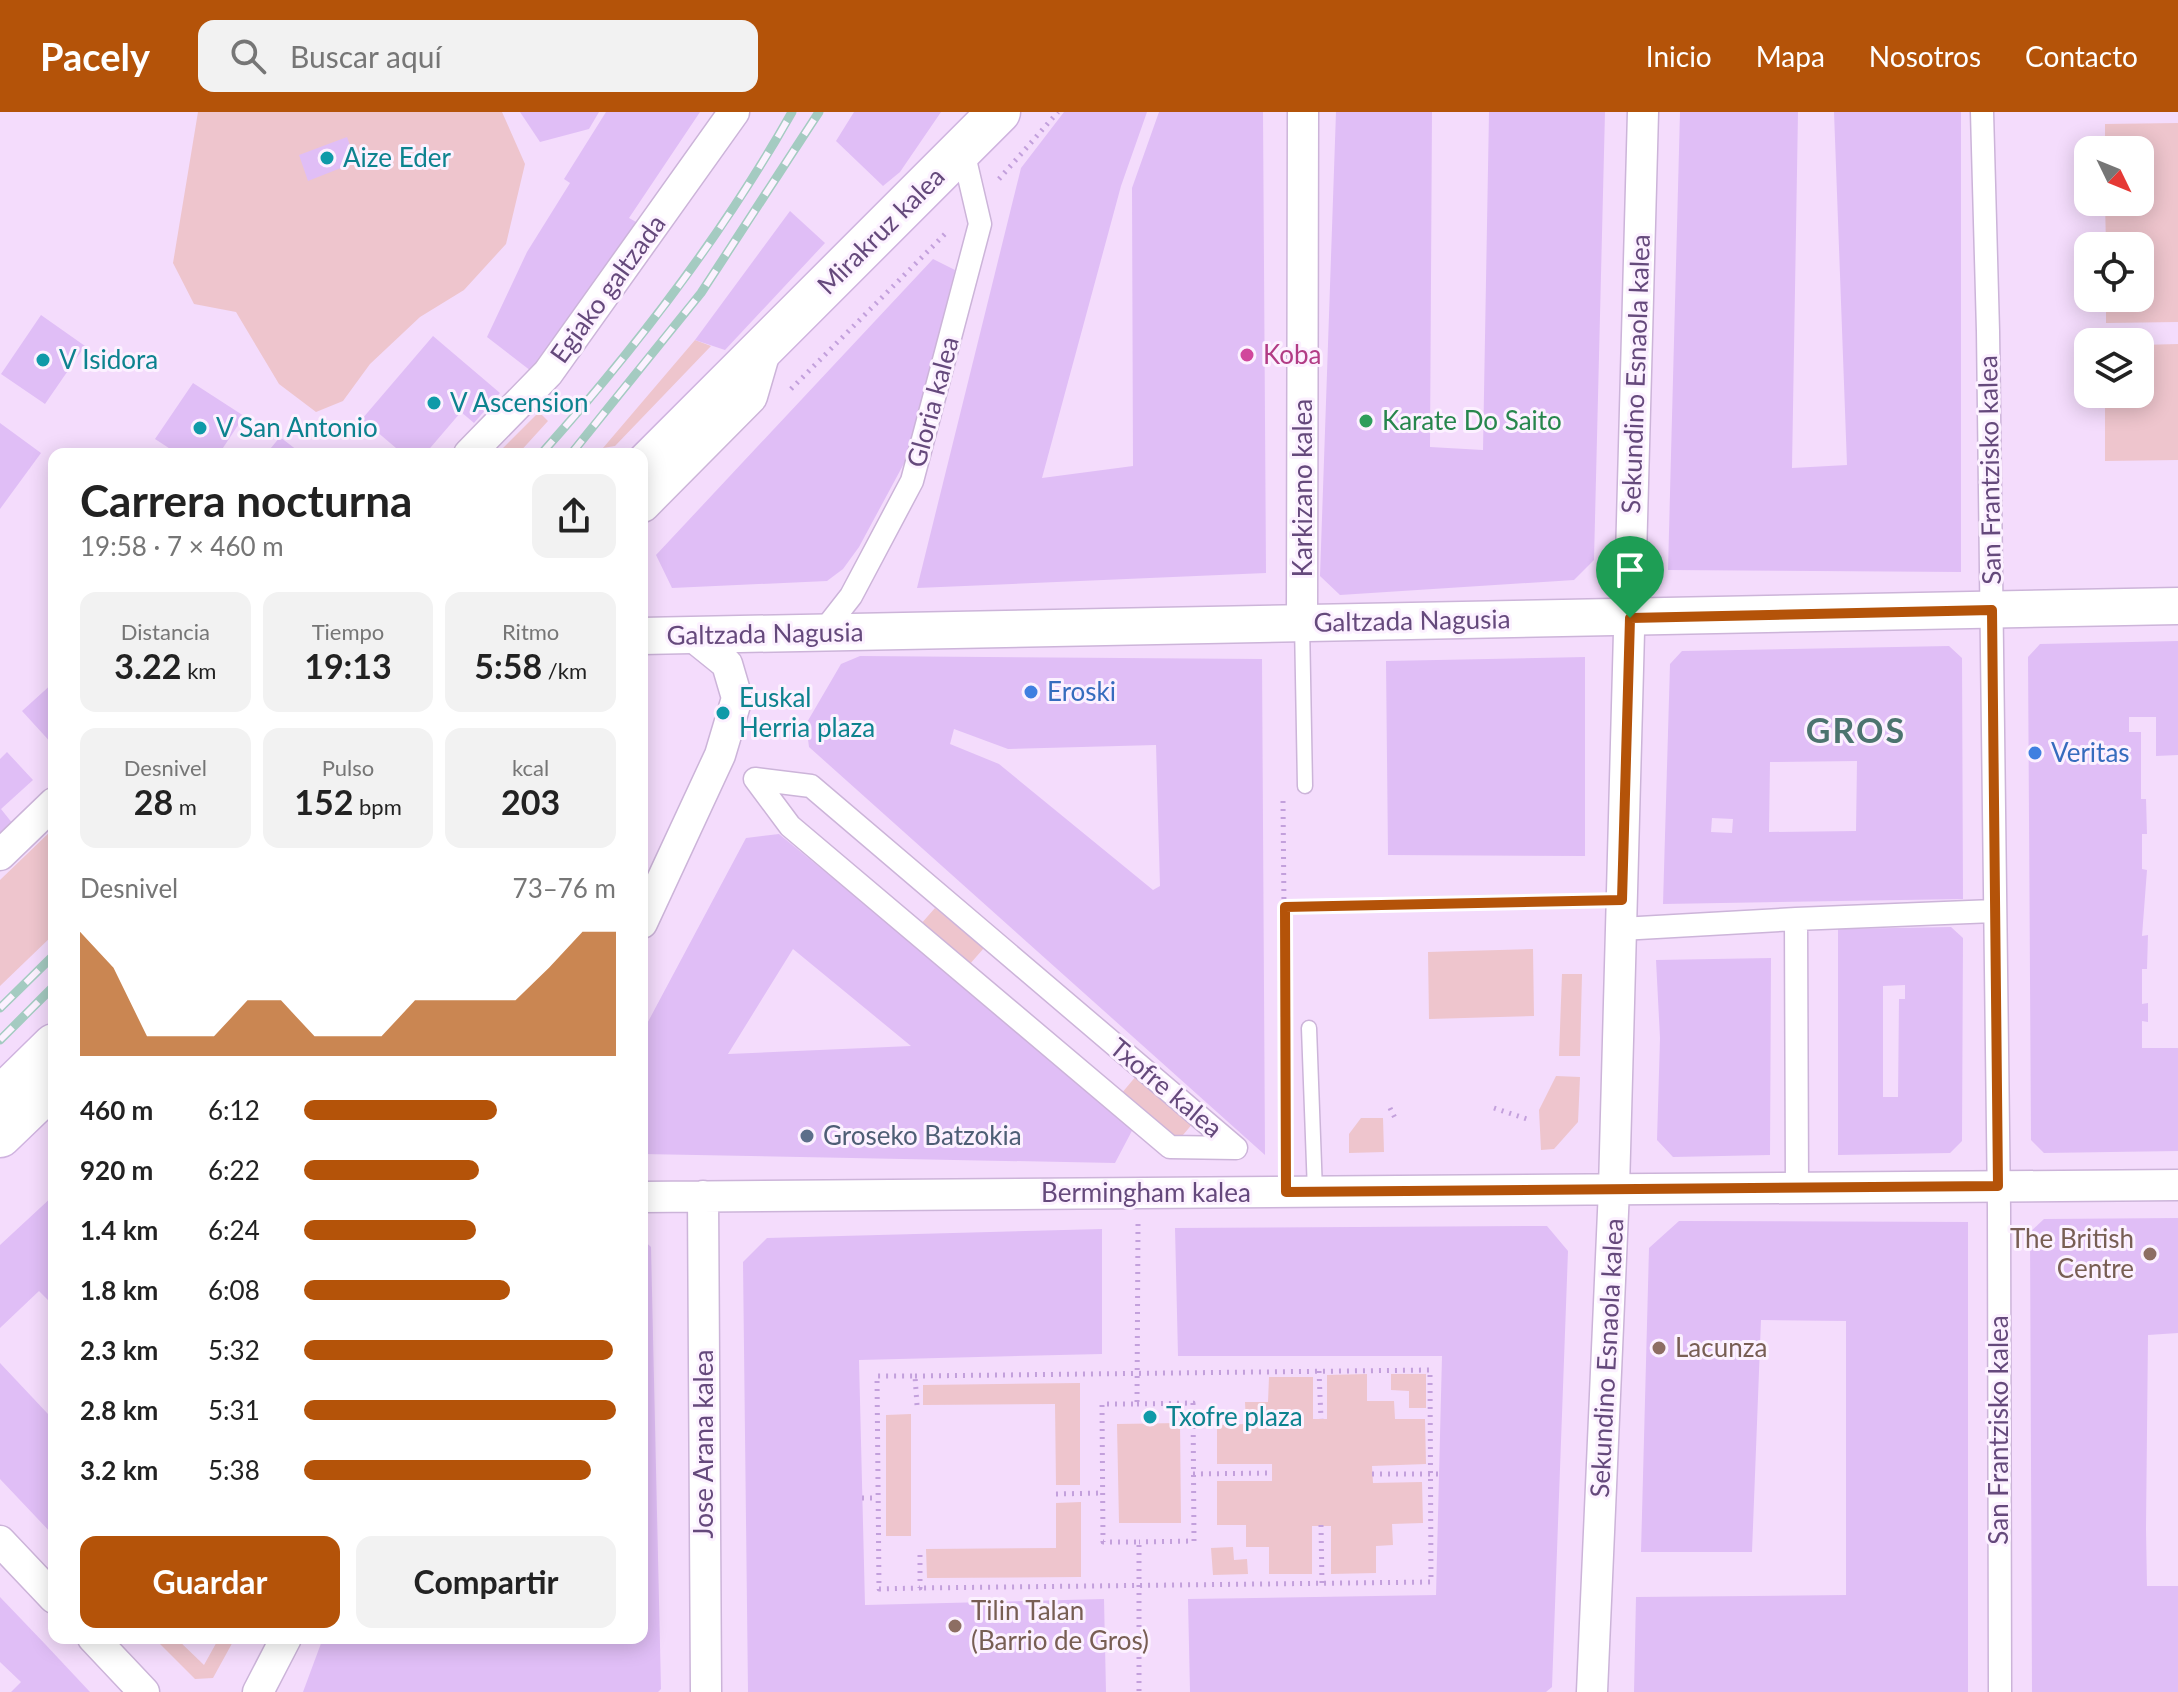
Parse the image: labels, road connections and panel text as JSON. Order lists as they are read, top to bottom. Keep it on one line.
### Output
{"streets":{"main road":["Mirakruz kalea"],"street":["Egiako galtzada","Sekundino Esnaola kalea","Gloria kalea","San Frantzisko kalea","Karkizano kalea","Galtzada Nagusia","Txofre kalea","Bermingham kalea","Jose Arana kalea"]},"crossings":[["Mirakruz kalea","Gloria kalea"],["Sekundino Esnaola kalea","Galtzada Nagusia"],["Sekundino Esnaola kalea","Bermingham kalea"],["Gloria kalea","Galtzada Nagusia"],["San Frantzisko kalea","Galtzada Nagusia"],["San Frantzisko kalea","Bermingham kalea"],["Karkizano kalea","Galtzada Nagusia"],["Bermingham kalea","Jose Arana kalea"]],"districts":["GROS"],"places":["Aize Eder","Koba","V Isidora","V Ascension","Karate Do Saito","V San Antonio","Eroski","Euskal Herria plaza","Veritas","Groseko Batzokia","The British Centre","Lacunza","Txofre plaza","Tilin Talan (Barrio de Gros)"],"north":"bottom right","page":{"header":"Pacely","search":"Buscar aquí","nav":["Inicio","Mapa","Nosotros","Contacto"],"heading":["Carrera nocturna","19:58 · 7 × 460 m"],"stats":[["Distancia","3.22 km"],["Tiempo","19:13"],["Ritmo","5:58 /km"],["Desnivel","28 m"],["Pulso","152 bpm"],["kcal","203"]],"chart":["Desnivel","73–76 m"],"list":[{"name":"460 m","note":"6:12"},{"name":"920 m","note":"6:22"},{"name":"1.4 km","note":"6:24"},{"name":"1.8 km","note":"6:08"},{"name":"2.3 km","note":"5:32"},{"name":"2.8 km","note":"5:31"},{"name":"3.2 km","note":"5:38"}],"buttons":["Guardar","Compartir"]}}
